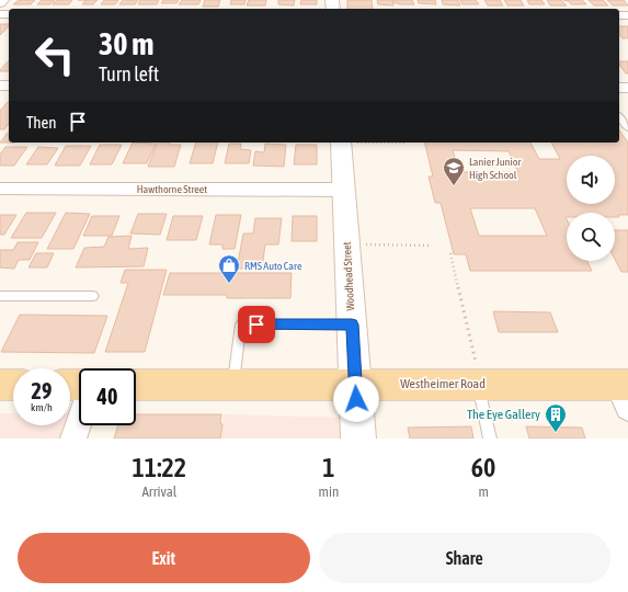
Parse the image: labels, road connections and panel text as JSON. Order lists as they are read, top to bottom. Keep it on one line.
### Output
{"streets":{"main road":["Westheimer Road"],"street":["Hawthorne Street","Woodhead Street"]},"crossings":[["Hawthorne Street","Woodhead Street"],["Woodhead Street","Westheimer Road"]],"places":{"school or university":["Lanier Junior High School"],"shop":["RMS Auto Care"],"building":["The Eye Gallery"]},"page":{"turn":["30 m","Turn left"],"then":"Then","speed":"29 km/h","limit":"40","eta":["11:22","Arrival","1","min","60","m"],"buttons":["Exit","Share"]}}
